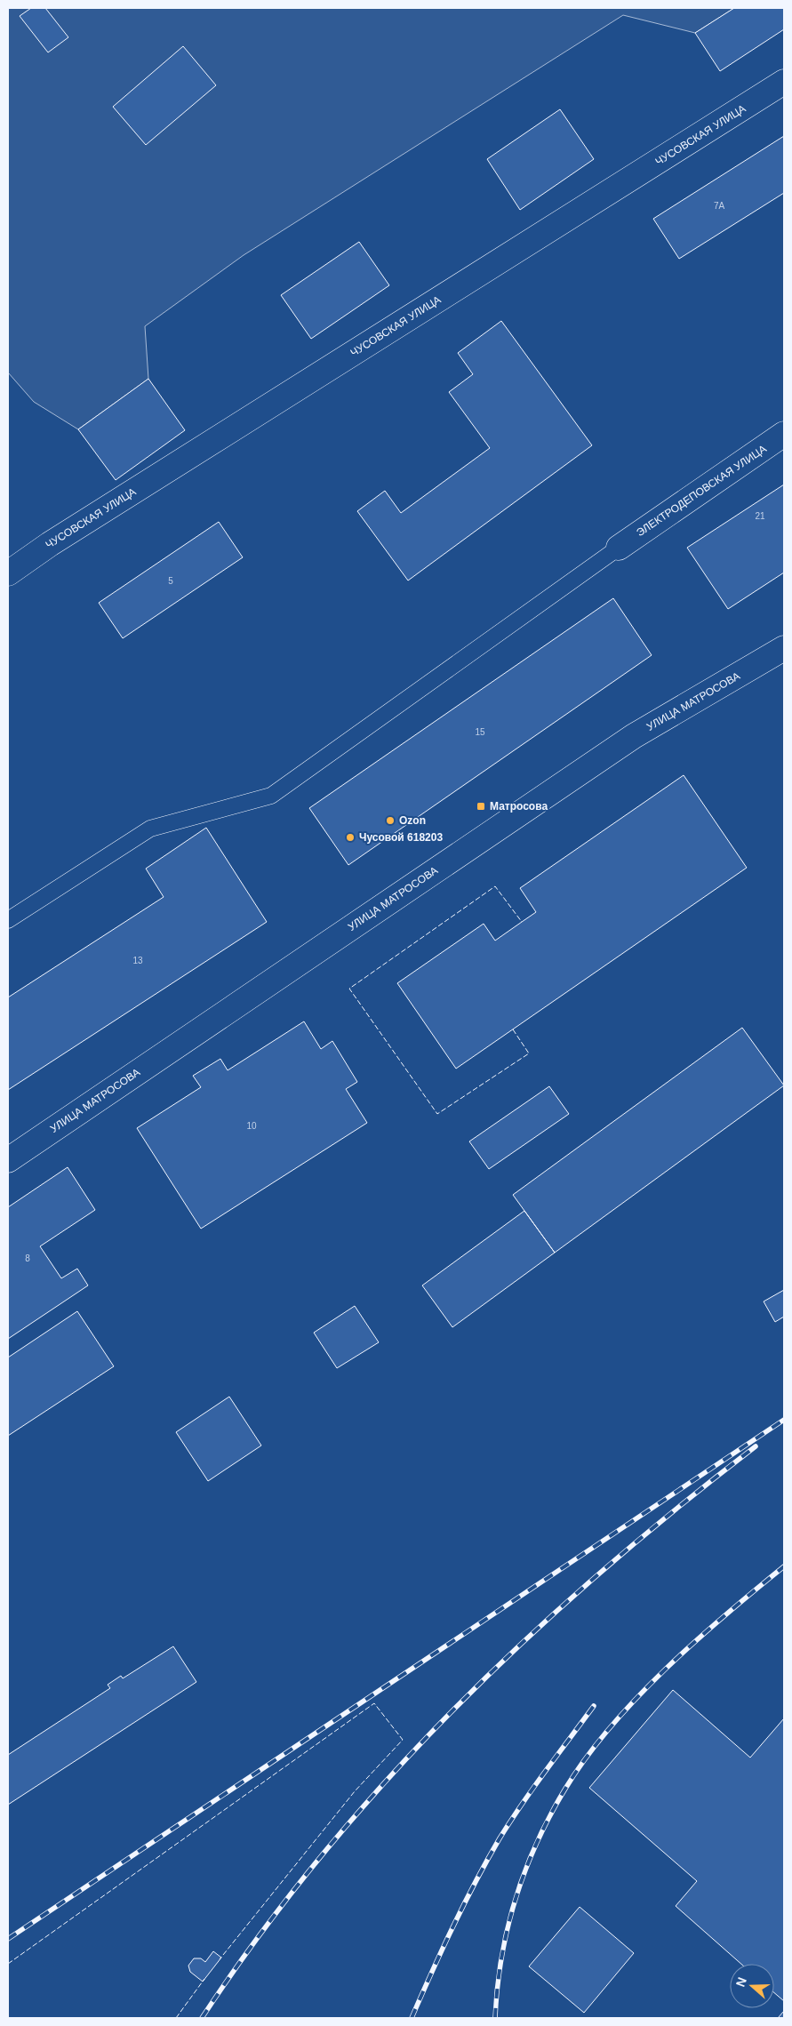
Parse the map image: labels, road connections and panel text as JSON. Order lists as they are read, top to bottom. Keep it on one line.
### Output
{"streets":{"street":["ЧУСОВСКАЯ УЛИЦА","ЭЛЕКТРОДЕПОВСКАЯ УЛИЦА","УЛИЦА МАТРОСОВА"]},"places":{"transit":["Матросова"],"other":["Ozon","Чусовой 618203"]},"house_numbers":["7А","21","5","15","13","10","8"],"north":"left"}
